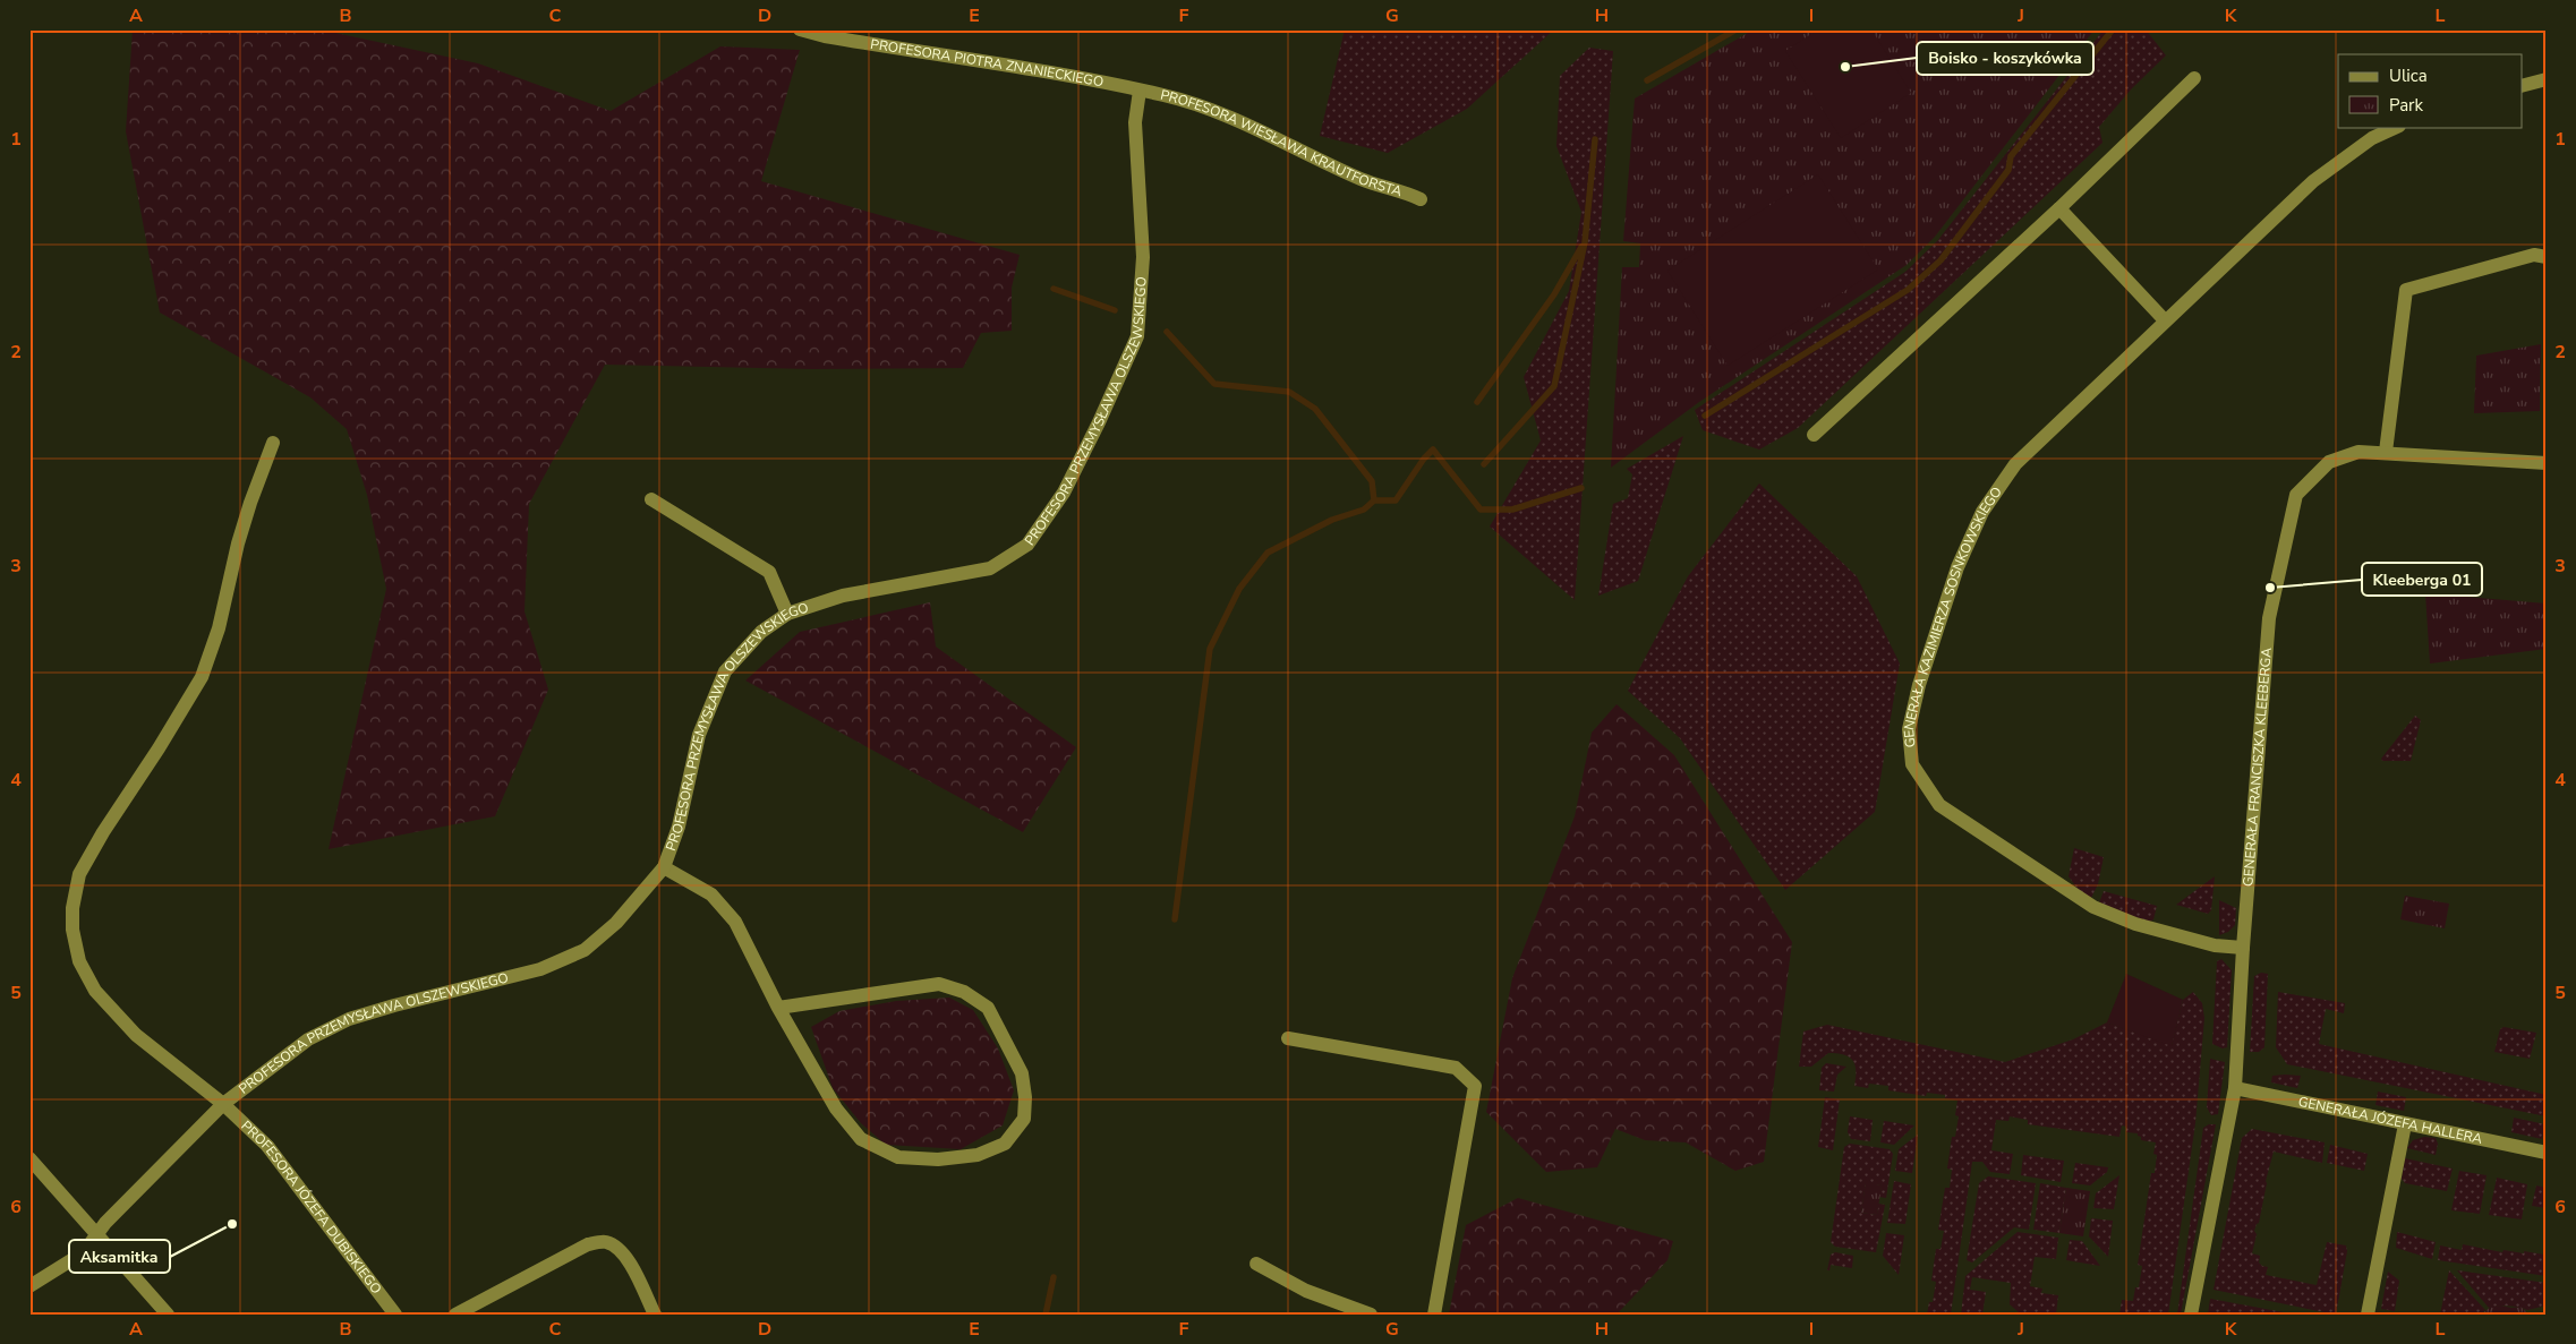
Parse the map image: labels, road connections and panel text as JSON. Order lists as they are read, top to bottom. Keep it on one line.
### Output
{"streets":{"street":["PROFESORA PIOTRA ZNANIECKIEGO","PROFESORA WIESŁAWA KRAUTFORSTA","PROFESORA PRZEMYSŁAWA OLSZEWSKIEGO","GENERAŁA KAZIMIERZA SOSNKOWSKIEGO","GENERAŁA FRANCISZKA KLEEBERGA","GENERAŁA JÓZEFA HALLERA","PROFESORA JÓZEFA DUBISKIEGO"]},"crossings":[["PROFESORA PIOTRA ZNANIECKIEGO","PROFESORA WIESŁAWA KRAUTFORSTA"],["PROFESORA PIOTRA ZNANIECKIEGO","PROFESORA PRZEMYSŁAWA OLSZEWSKIEGO"],["PROFESORA WIESŁAWA KRAUTFORSTA","PROFESORA PRZEMYSŁAWA OLSZEWSKIEGO"],["PROFESORA PRZEMYSŁAWA OLSZEWSKIEGO","PROFESORA JÓZEFA DUBISKIEGO"],["GENERAŁA KAZIMIERZA SOSNKOWSKIEGO","GENERAŁA FRANCISZKA KLEEBERGA"],["GENERAŁA FRANCISZKA KLEEBERGA","GENERAŁA JÓZEFA HALLERA"]],"places":["Boisko - koszykówka","Kleeberga 01","Aksamitka"],"legend":["Ulica","Park"],"grid":{"columns":["A","B","C","D","E","F","G","H","I","J","K","L"],"rows":["1","2","3","4","5","6"]}}
